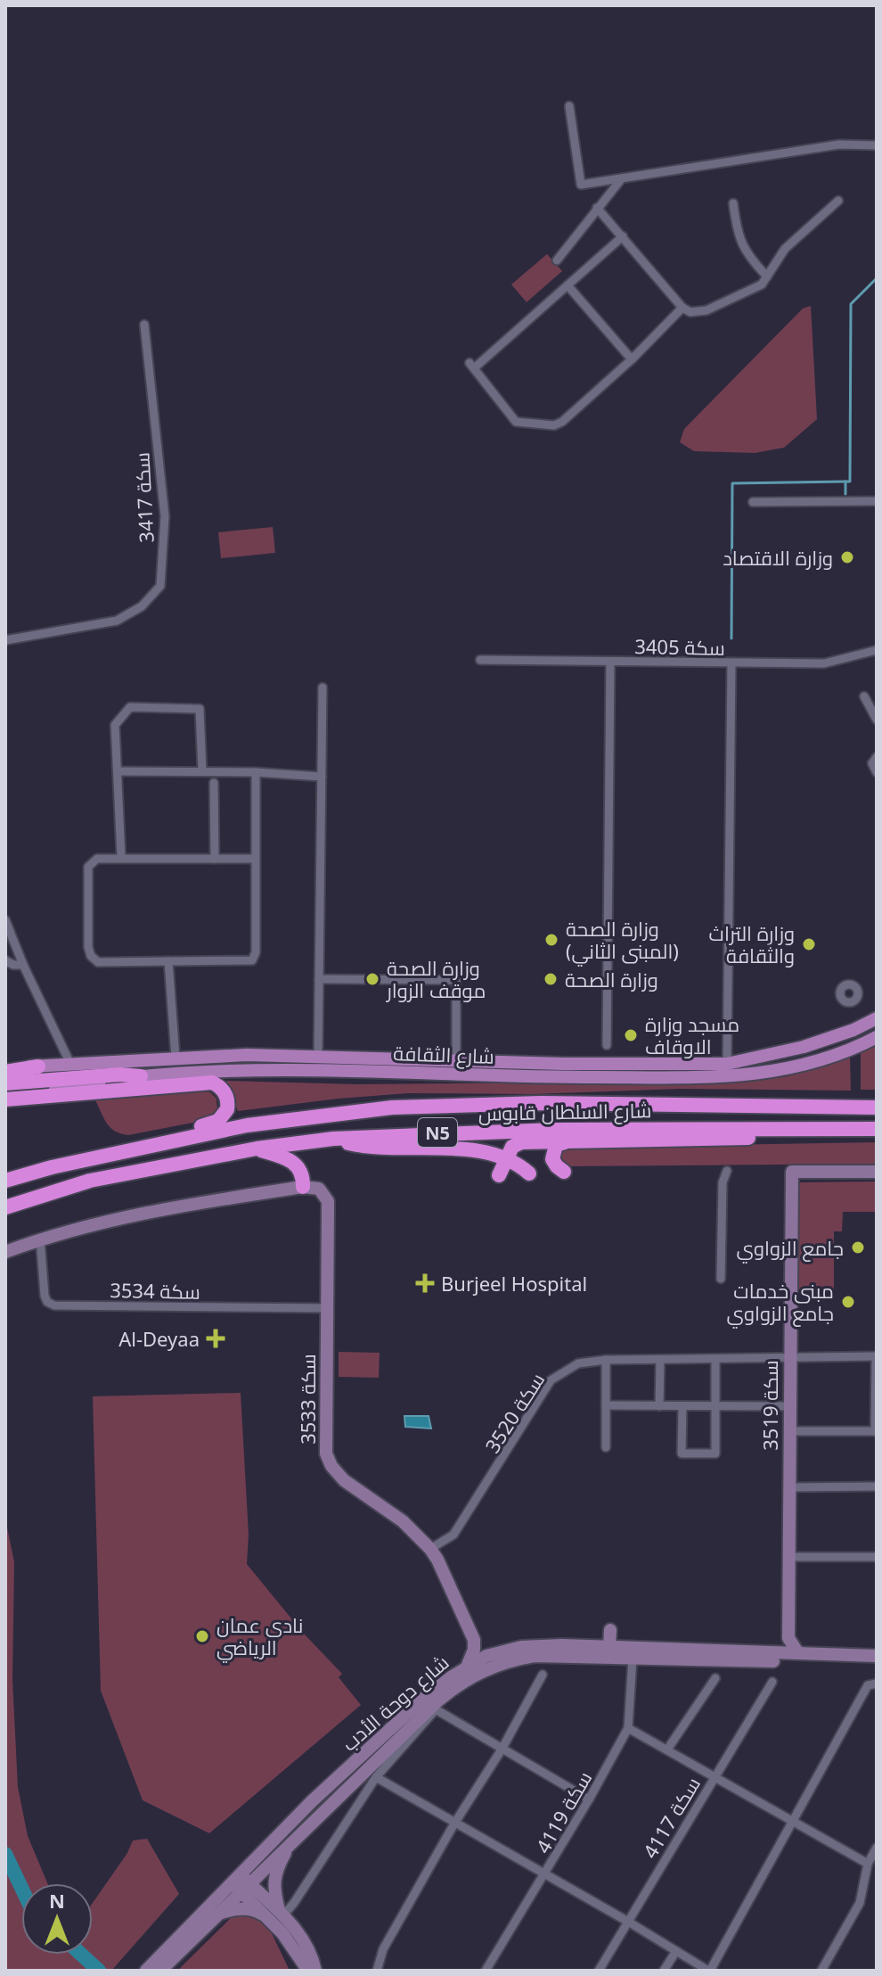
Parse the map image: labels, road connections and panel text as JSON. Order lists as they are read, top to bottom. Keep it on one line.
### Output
{"streets":{"highway":["شارع السلطان قابوس","N5"],"main road":["شارع الثقافة","سكة 3533","سكة 3519","شارع دوحة الأدب"],"street":["سكة 3417","سكة 3405","سكة 3534","سكة 3520","سكة 4119","سكة 4117"]},"crossings":[["سكة 3534","سكة 3533"],["سكة 3533","سكة 3520"],["سكة 3519","سكة 3520"],["شارع دوحة الأدب","سكة 4119"]],"places":{"other":["وزارة الاقتصاد","وزارة الصحة (المبنى الثاني)","وزارة التراث والثقافة","وزارة الصحة موقف الزوار","وزارة الصحة","مسجد وزارة الاوقاف","جامع الزواوي","مبنى خدمات جامع الزواوي","نادي عمان الرياضي"],"health":["Burjeel Hospital","Al-Deyaa"]},"north":"top"}
